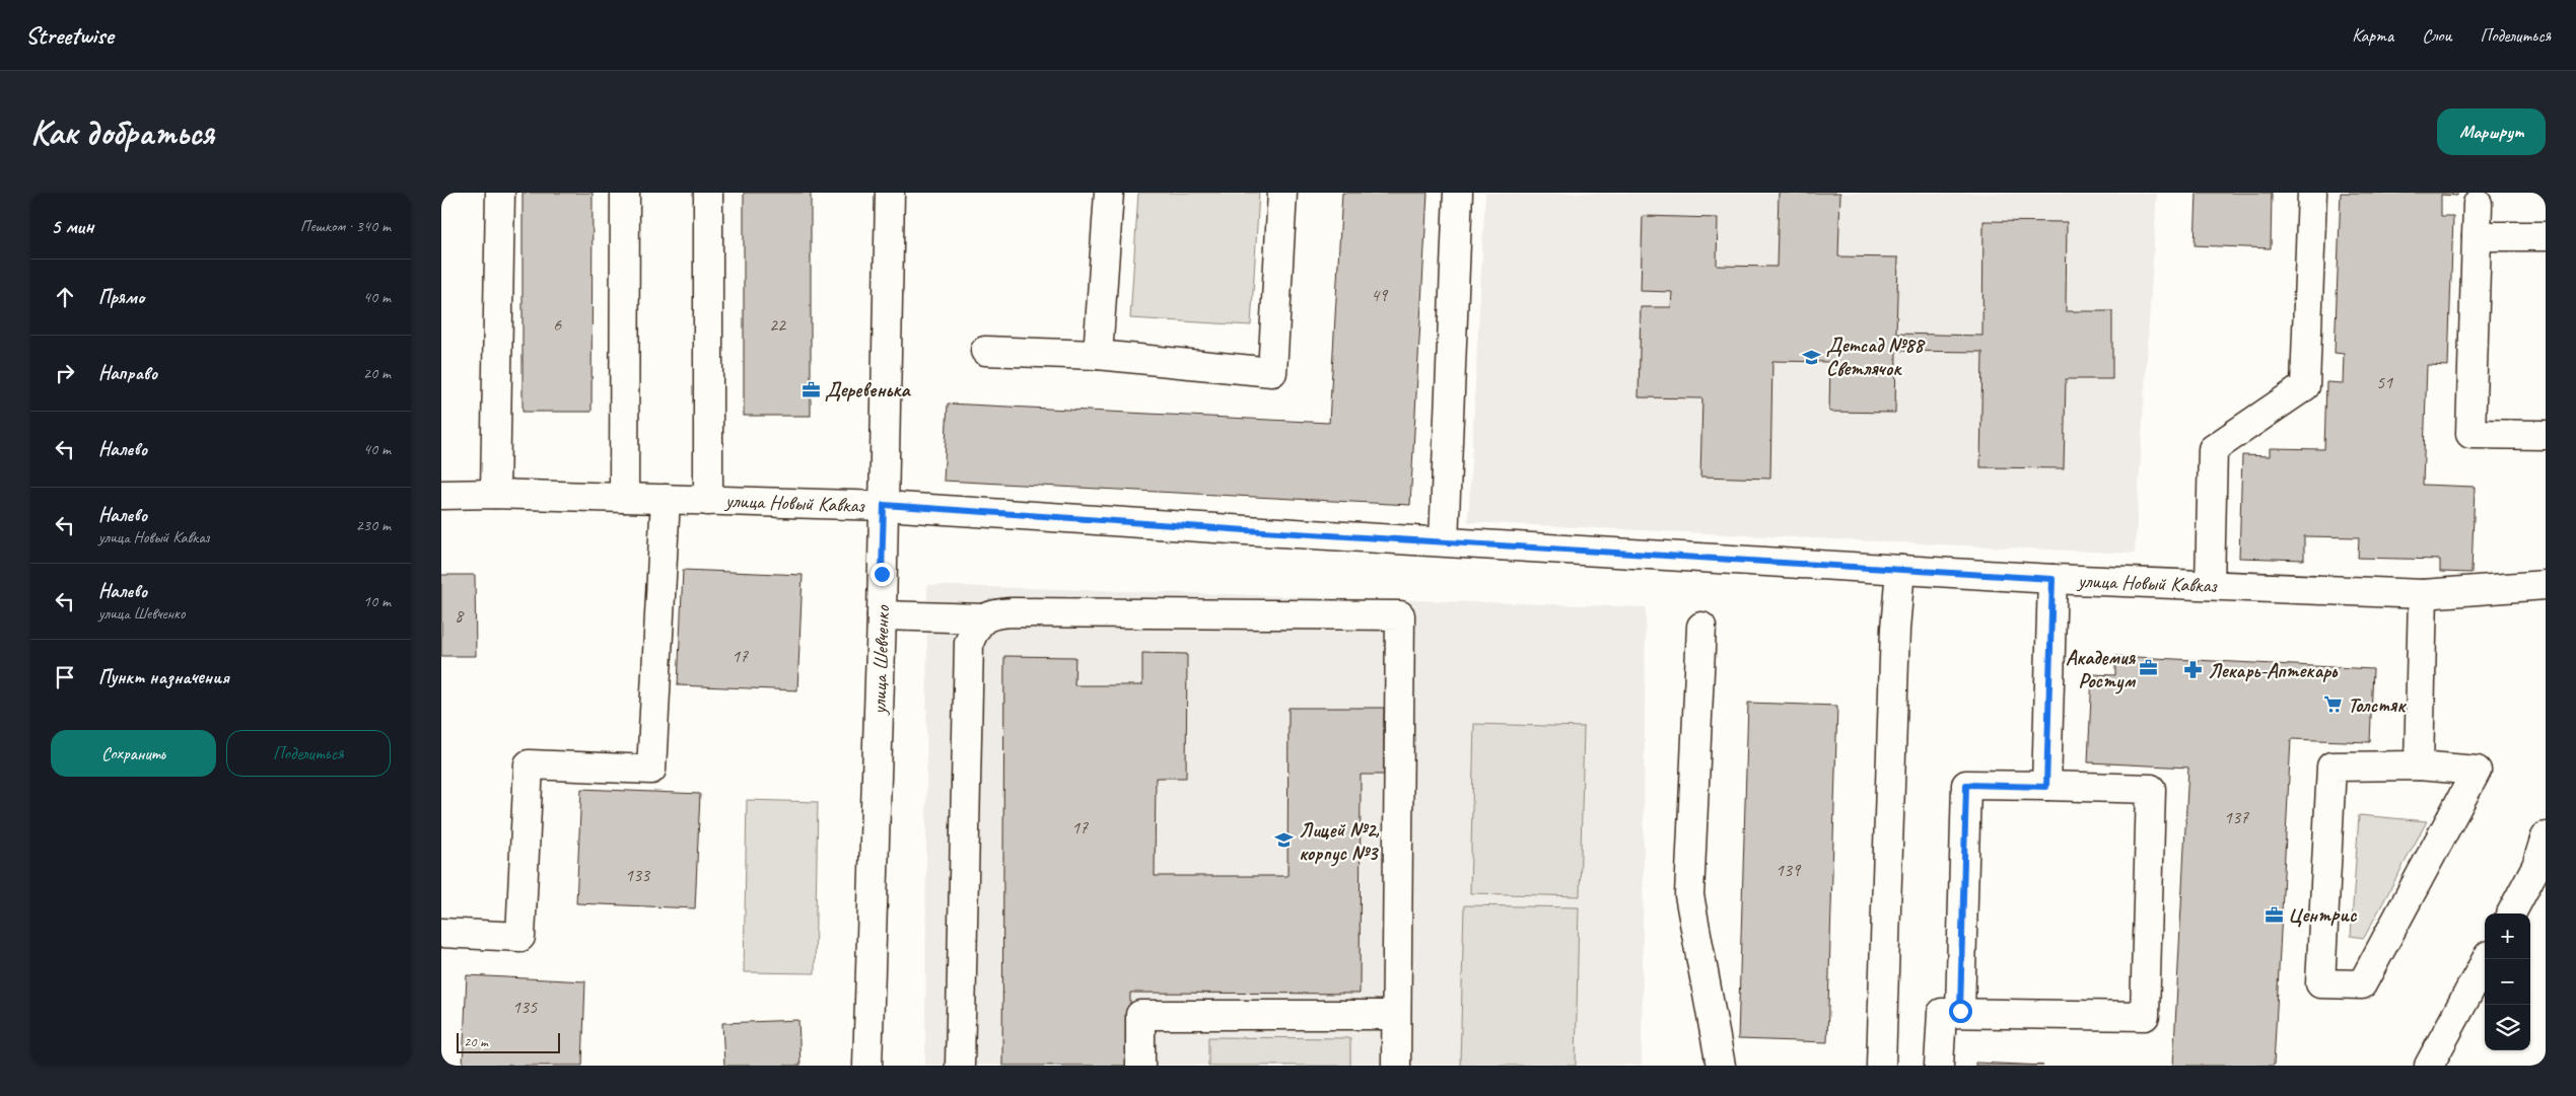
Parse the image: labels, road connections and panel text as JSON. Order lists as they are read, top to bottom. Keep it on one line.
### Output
{"streets":{"street":["улица Новый Кавказ","улица Шевченко"]},"crossings":[["улица Новый Кавказ","улица Шевченко"]],"places":{"school or university":["Детсад №88 Светлячок","Лицей №2, корпус №3"],"office":["Деревенька","Академия Ростум","Центрис"],"pharmacy":["Лекарь-Аптекарь"],"supermarket":["Толстяк"]},"house_numbers":["49","6","22","51","8","17","137","17","139","133","135"],"scale_bar":"20 m","page":{"header":"Streetwise","nav":["Карта","Слои","Поделиться"],"buttons":["Маршрут",["Сохранить","Поделиться"]],"title":"Как добраться","heading":["5 мин","Пешком · 340 m"],"list":[["Прямо","40 m"],["Направо","20 m"],["Налево","40 m"],["Налево","улица Новый Кавказ","230 m"],["Налево","улица Шевченко","10 m"],"Пункт назначения"],"map_buttons":["+","−"],"scale":"20 m"}}
